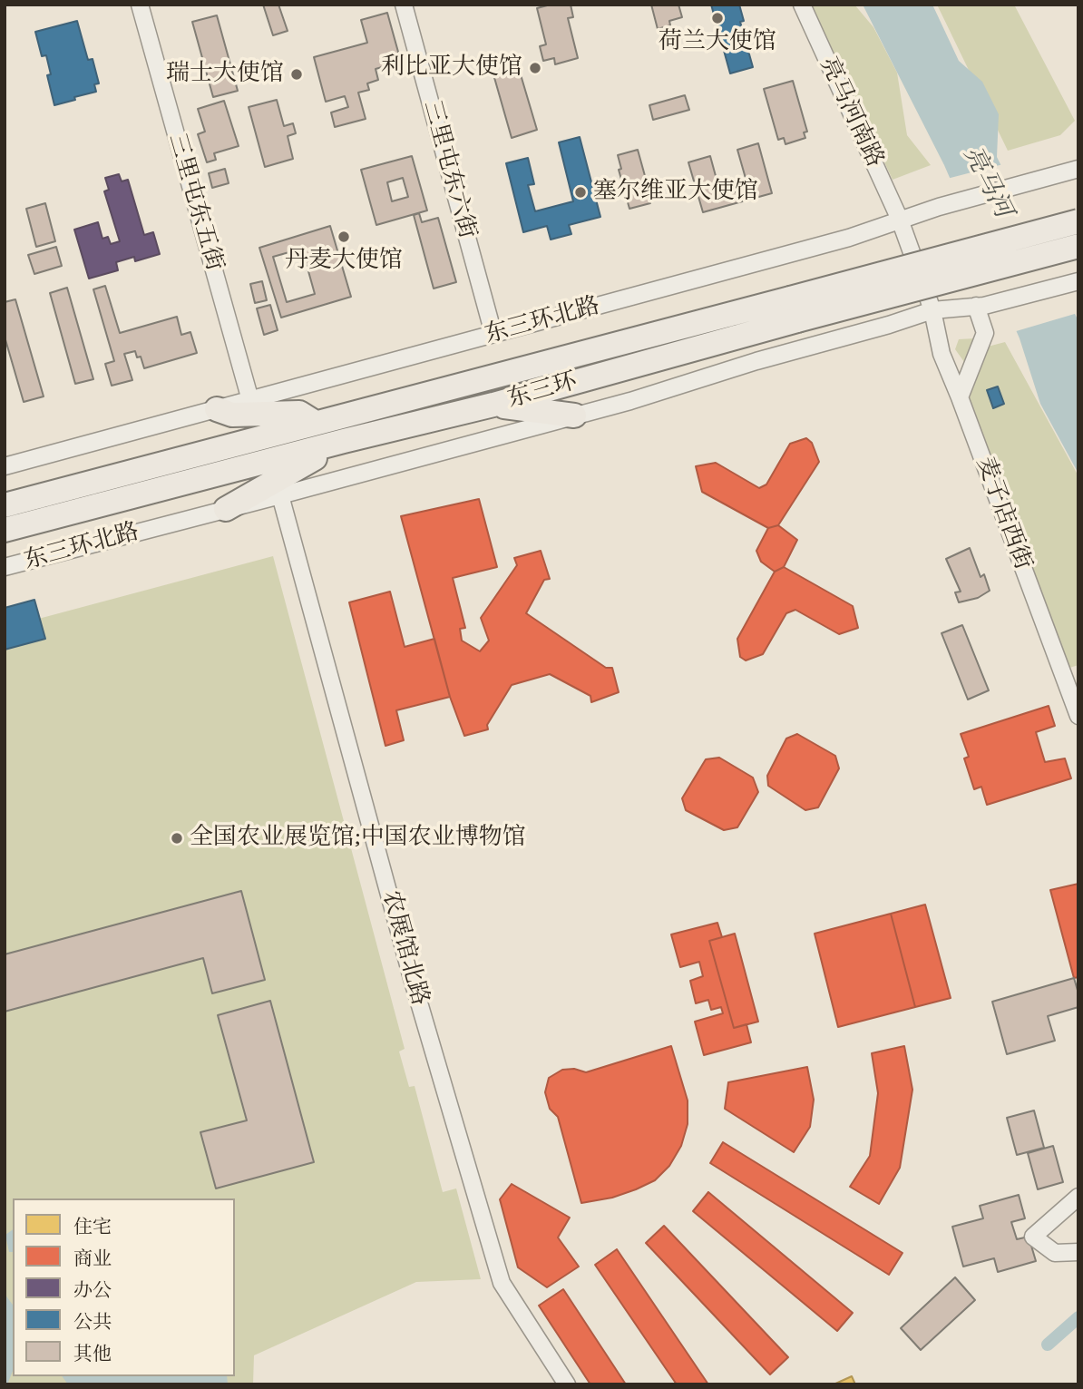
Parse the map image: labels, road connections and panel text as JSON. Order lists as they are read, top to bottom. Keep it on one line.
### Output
{"streets":{"highway":["东三环"],"street":["亮马河南路","三里屯东六街","三里屯东五街","东三环北路","麦子店西街","农展馆北路"]},"crossings":[["亮马河南路","东三环北路"],["亮马河南路","麦子店西街"],["三里屯东六街","东三环北路"],["三里屯东五街","东三环北路"],["东三环北路","麦子店西街"],["东三环北路","农展馆北路"]],"water":["亮马河"],"places":["荷兰大使馆","利比亚大使馆","瑞士大使馆","塞尔维亚大使馆","丹麦大使馆","全国农业展览馆;中国农业博物馆"],"legend":["住宅","商业","办公","公共","其他"]}
